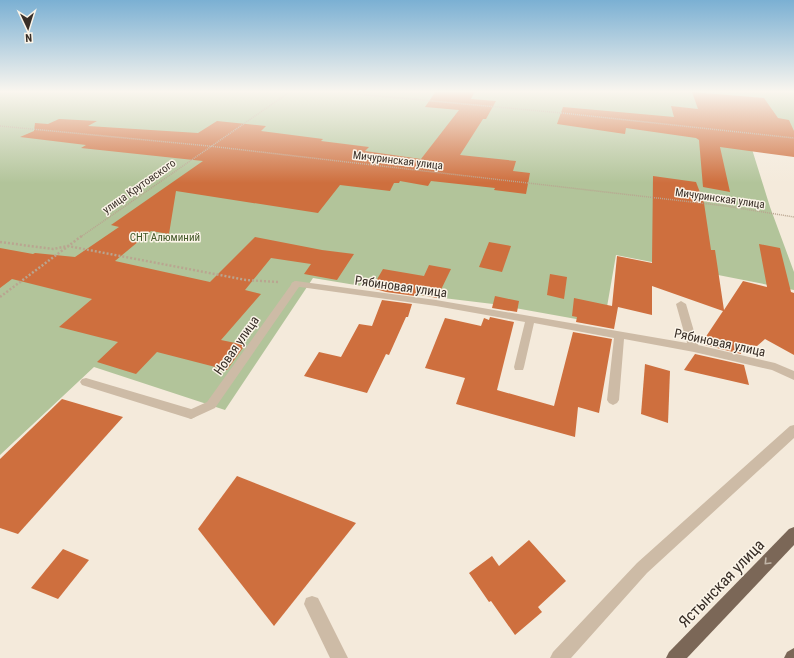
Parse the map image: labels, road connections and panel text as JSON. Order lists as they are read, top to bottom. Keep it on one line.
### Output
{"streets":{"main road":["Ястынская улица"],"street":["Рябиновая улица","Новая улица"],"path":["Мичуринская улица","улица Крутовского"]},"crossings":[["Мичуринская улица","улица Крутовского"],["Рябиновая улица","Новая улица"]],"one_way":["Ястынская улица"],"parks":["СНТ Алюминий"],"north":"bottom"}
